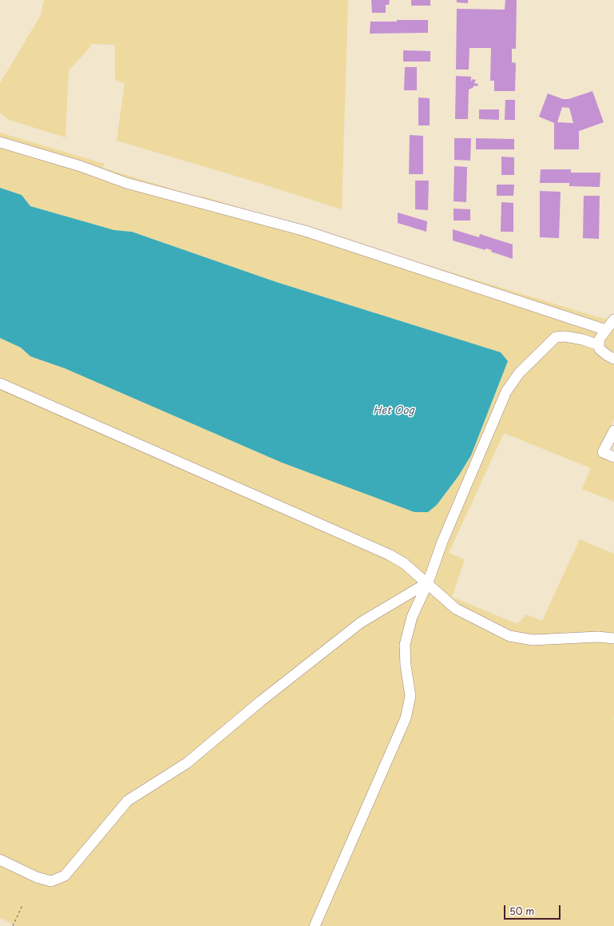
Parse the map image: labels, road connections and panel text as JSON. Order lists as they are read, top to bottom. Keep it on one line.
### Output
{"water":["Het Oog"],"scale_bar":"50 m"}
